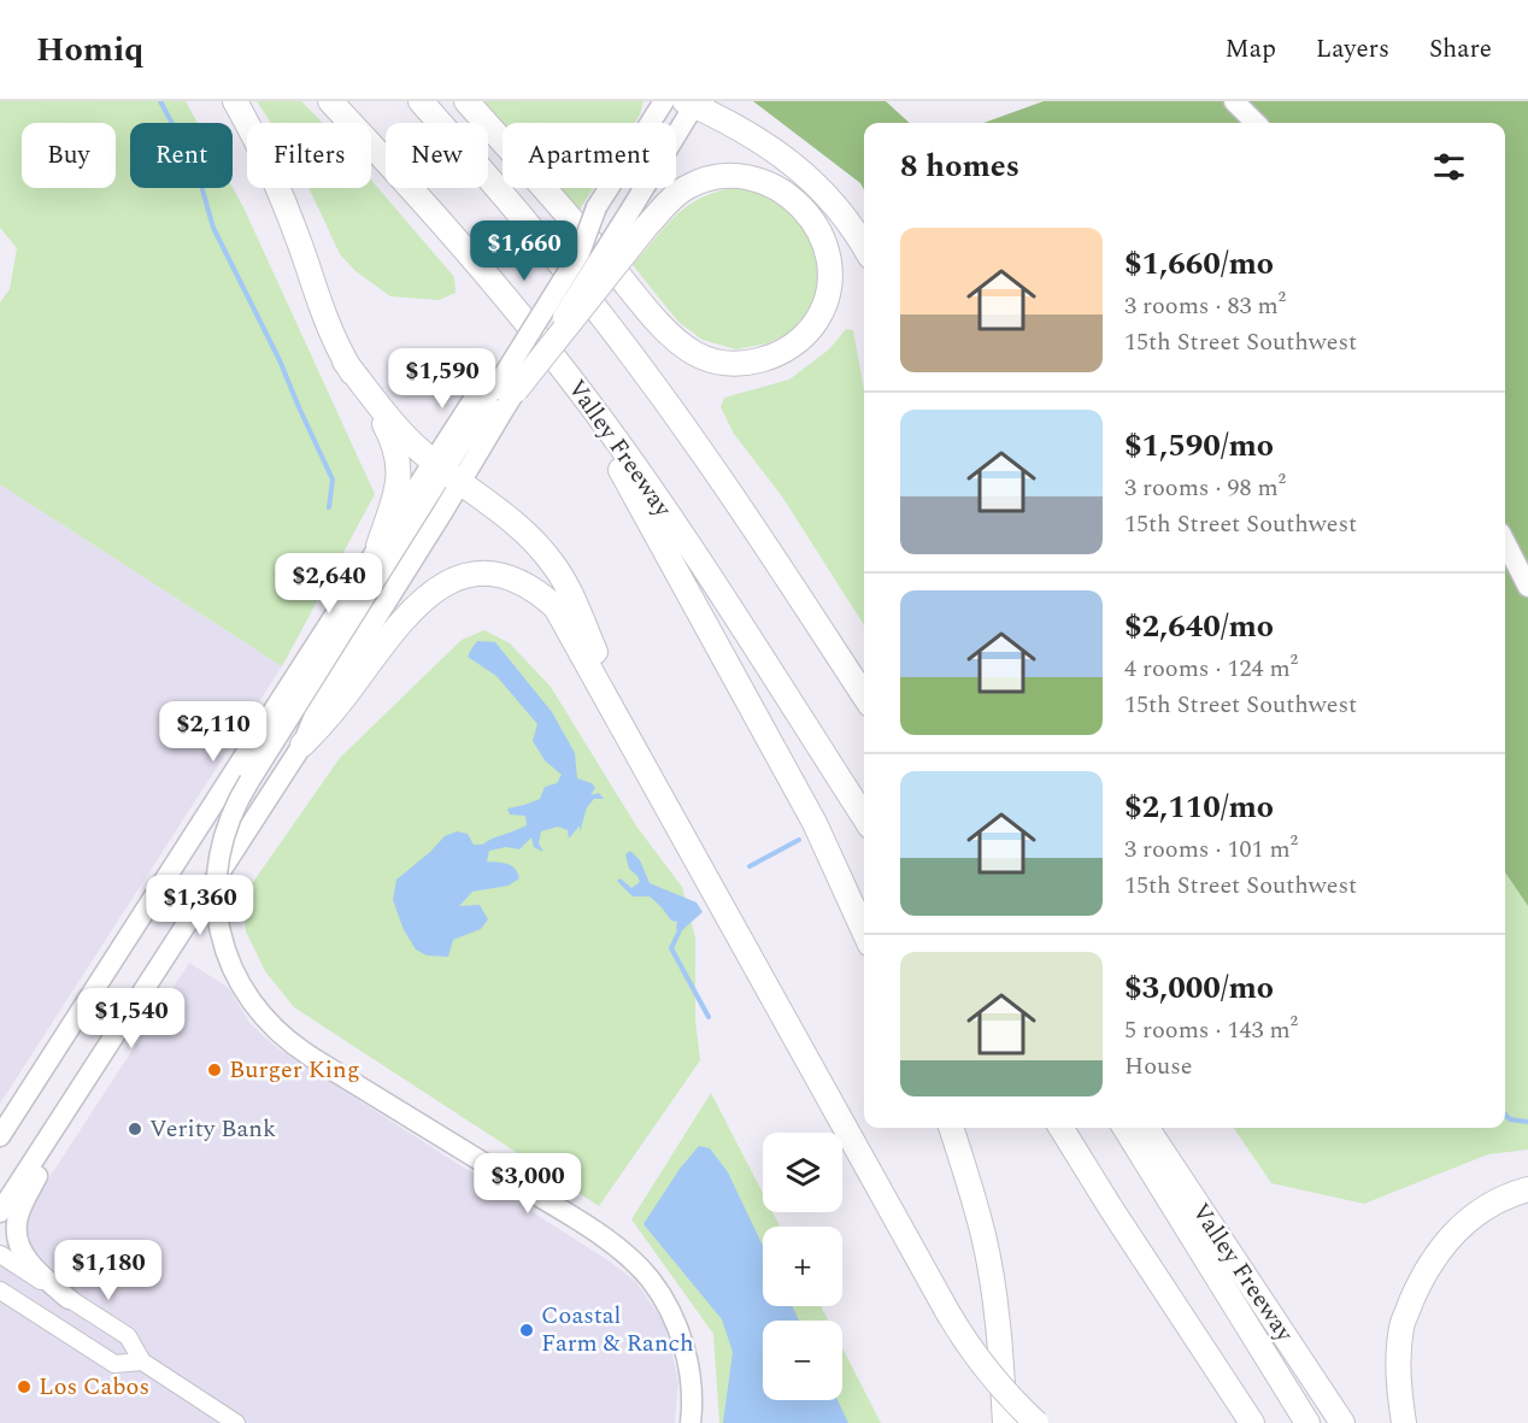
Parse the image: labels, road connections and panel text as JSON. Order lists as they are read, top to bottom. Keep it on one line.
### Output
{"streets":{"highway":["Valley Freeway"]},"places":["Burger King","Verity Bank","Coastal Farm & Ranch","Los Cabos"],"page":{"header":"Homiq","nav":["Map","Layers","Share"],"chip":["Buy","Rent","Filters","New","Apartment"],"heading":"8 homes","list":[{"name":"$1,660/mo","note":"3 rooms · 83 m² · 15th Street Southwest"},{"name":"$1,590/mo","note":"3 rooms · 98 m² · 15th Street Southwest"},{"name":"$2,640/mo","note":"4 rooms · 124 m² · 15th Street Southwest"},{"name":"$2,110/mo","note":"3 rooms · 101 m² · 15th Street Southwest"},{"name":"$3,000/mo","note":"5 rooms · 143 m² · House"}],"price":["$1,660","$1,590","$2,640","$2,110","$1,360","$1,540","$3,000","$1,180"],"map_buttons":["+","−"]}}
